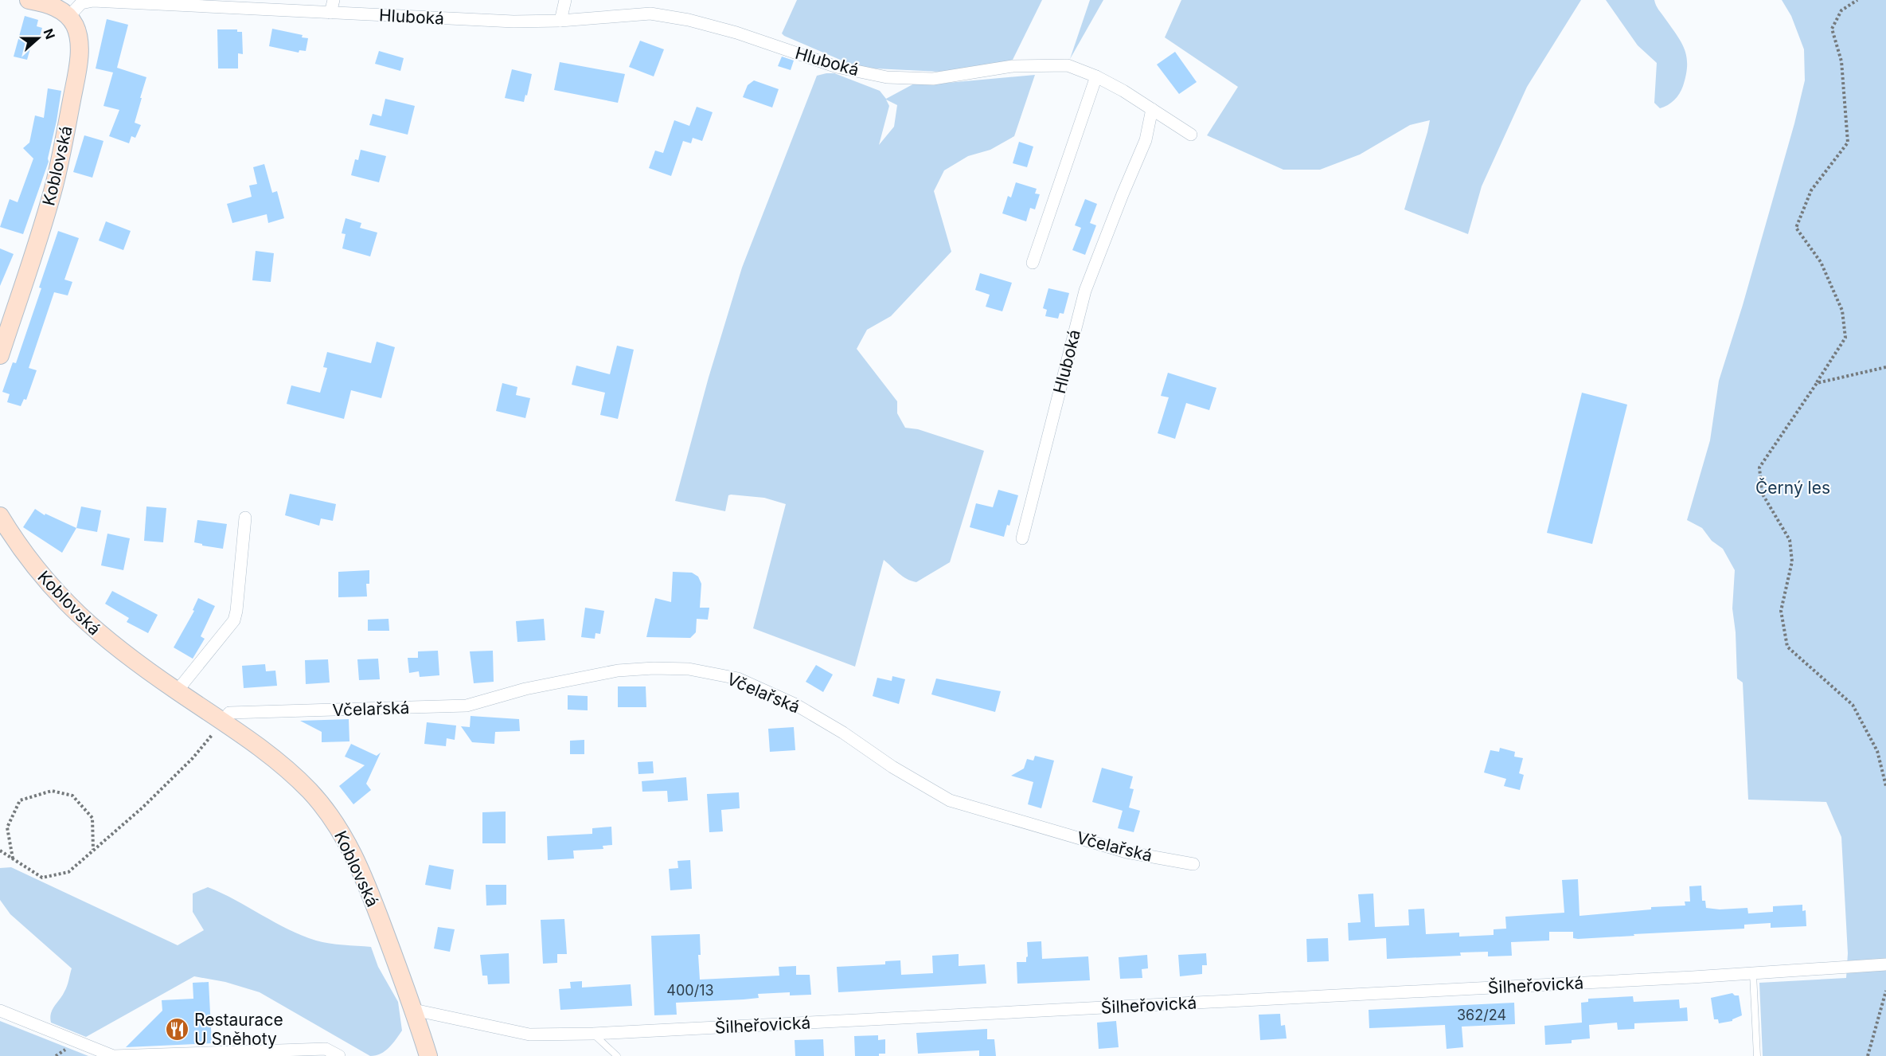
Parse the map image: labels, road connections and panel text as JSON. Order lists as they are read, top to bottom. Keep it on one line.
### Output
{"streets":{"street":["Hluboká","Koblovská","Včelařská","Šilheřovická"]},"crossings":[["Hluboká","Koblovská"],["Koblovská","Včelařská"],["Koblovská","Šilheřovická"]],"parks":["Černý les"],"places":{"restaurant":["Restaurace U Sněhoty"]},"house_numbers":["400/13","362/24"],"north":"right"}
